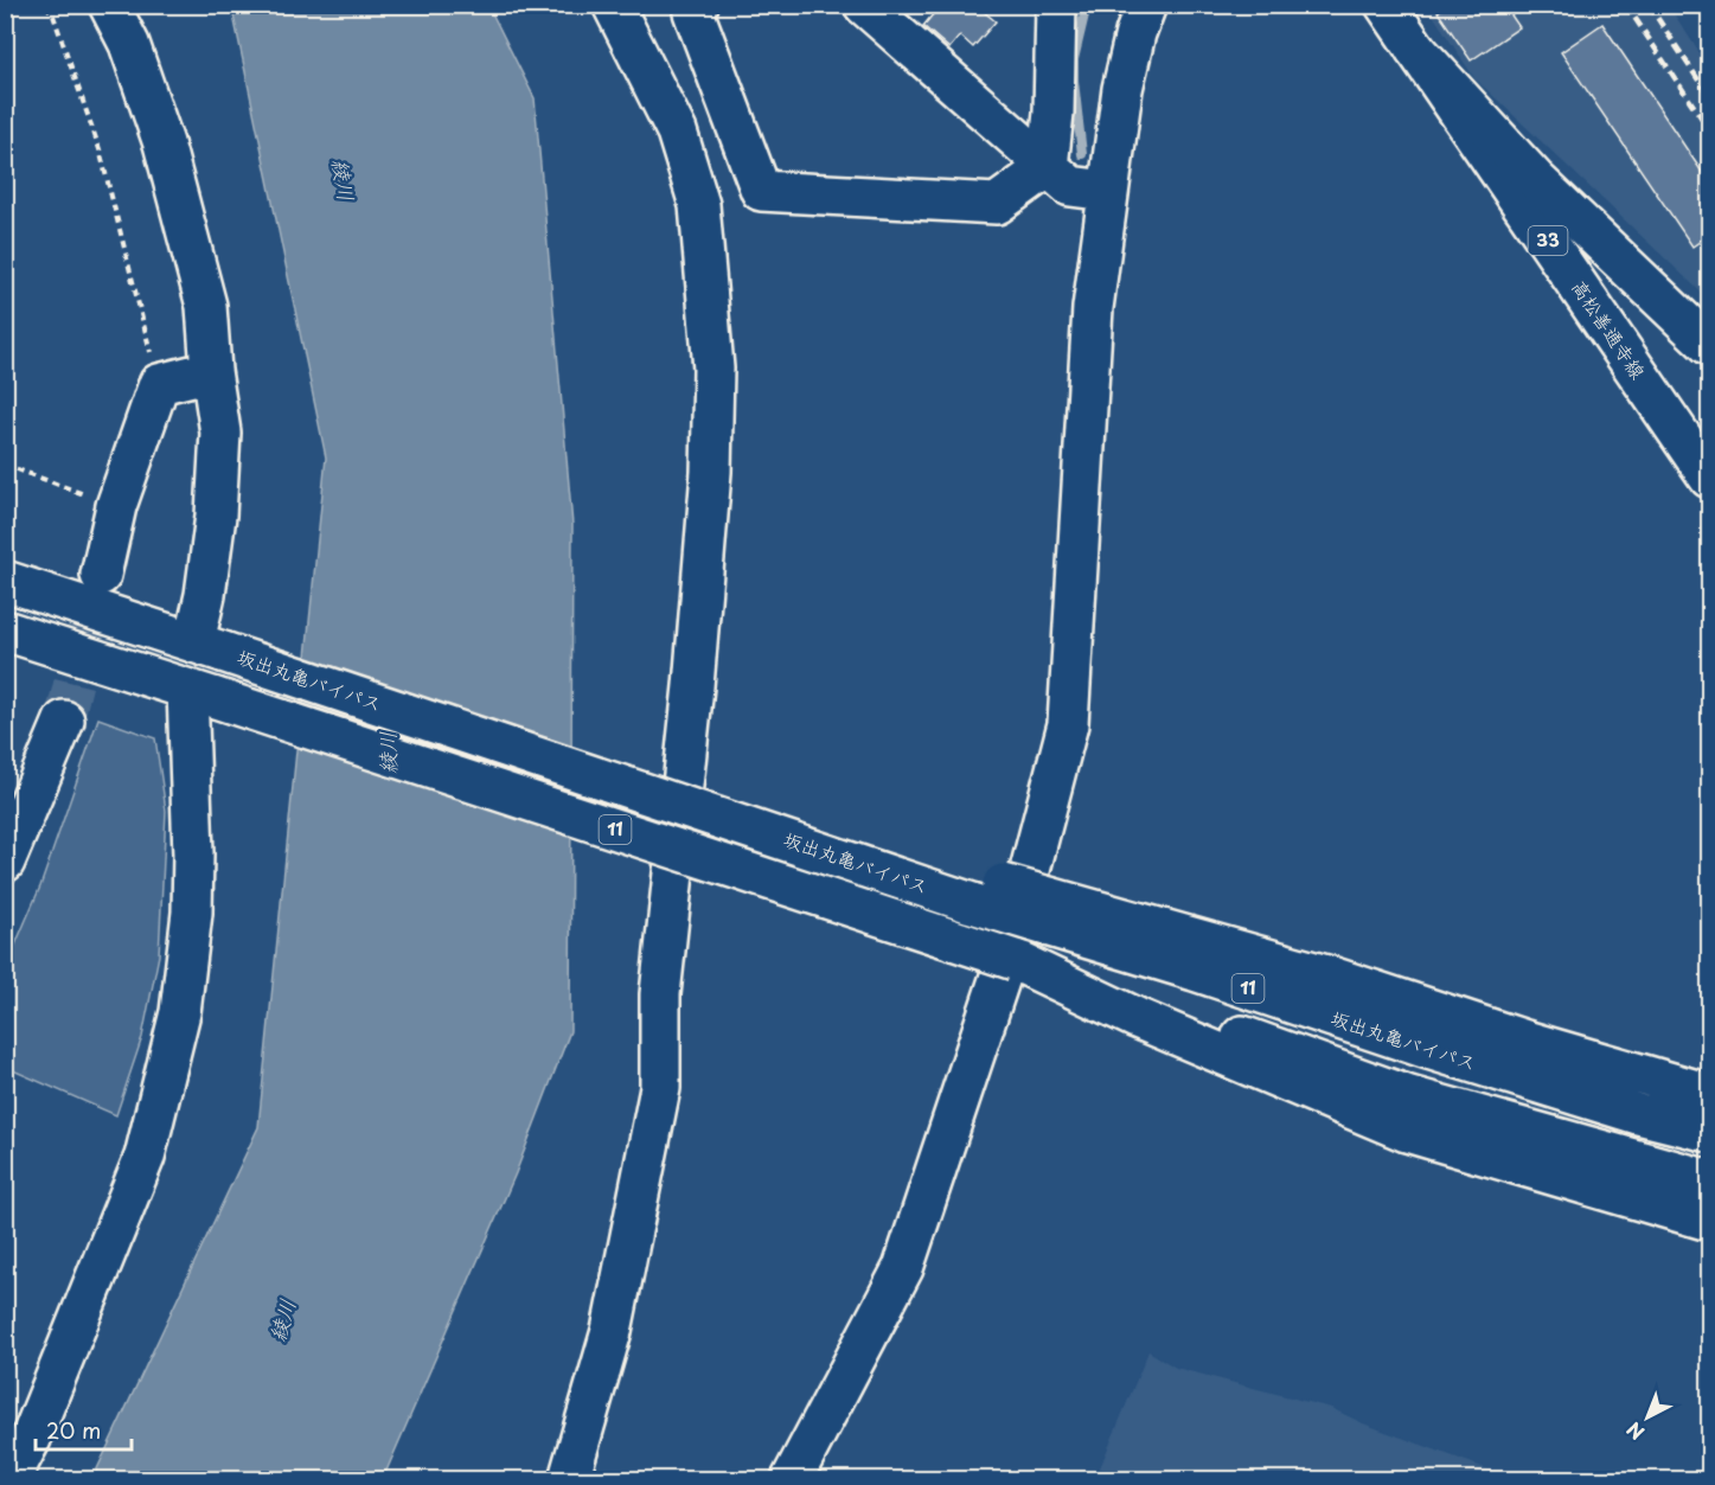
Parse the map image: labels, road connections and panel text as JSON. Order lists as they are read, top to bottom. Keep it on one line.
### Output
{"streets":{"main road":["33","高松善通寺線","坂出丸亀バイパス","11"]},"water":["綾川"],"scale_bar":"20 m","north":"bottom left"}
